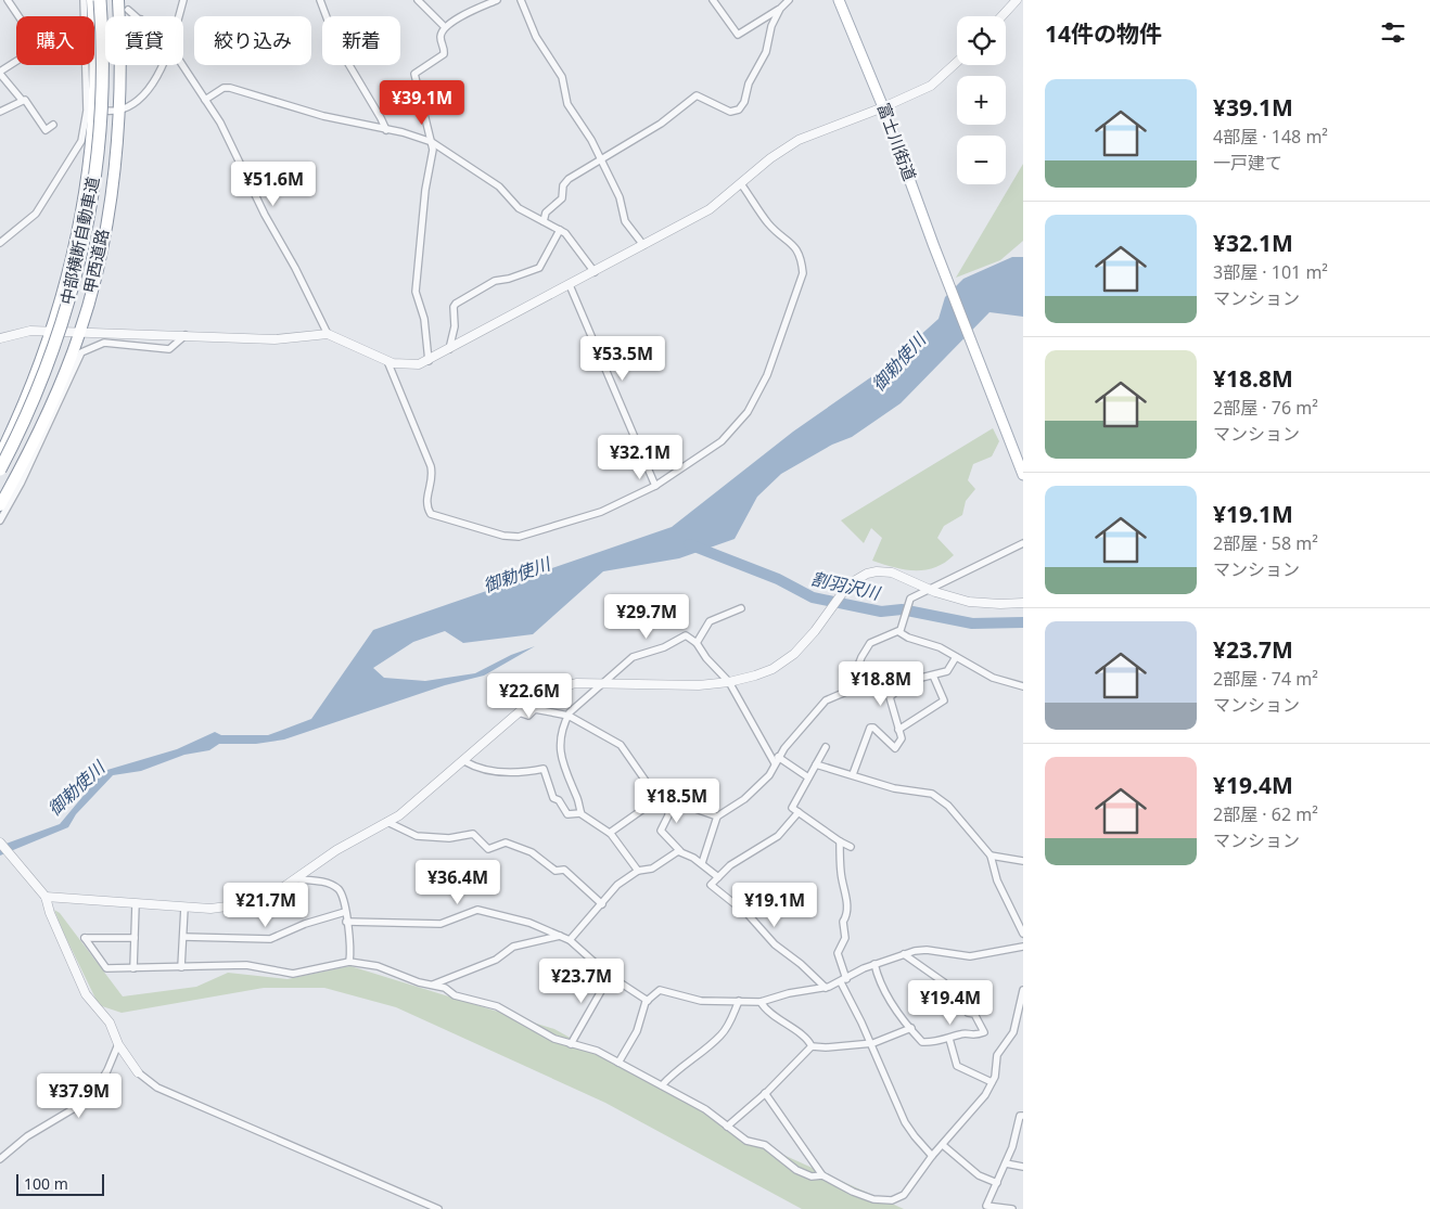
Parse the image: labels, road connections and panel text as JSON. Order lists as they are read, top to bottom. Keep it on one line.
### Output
{"streets":{"highway":["中部横断自動車道","甲西道路"],"main road":["富士川街道"]},"water":["御勅使川","割羽沢川"],"scale_bar":"100 m","page":{"heading":"14件の物件","map_buttons":["+","−"],"chip":["購入","賃貸","絞り込み","新着"],"list":[{"name":"¥39.1M","note":"4部屋 · 148 m² · 一戸建て"},{"name":"¥32.1M","note":"3部屋 · 101 m² · マンション"},{"name":"¥18.8M","note":"2部屋 · 76 m² · マンション"},{"name":"¥19.1M","note":"2部屋 · 58 m² · マンション"},{"name":"¥23.7M","note":"2部屋 · 74 m² · マンション"},{"name":"¥19.4M","note":"2部屋 · 62 m² · マンション"}],"price":["¥39.1M","¥51.6M","¥53.5M","¥32.1M","¥29.7M","¥18.8M","¥22.6M","¥18.5M","¥36.4M","¥21.7M","¥19.1M","¥23.7M","¥19.4M","¥37.9M"],"scale":"100 m"}}
